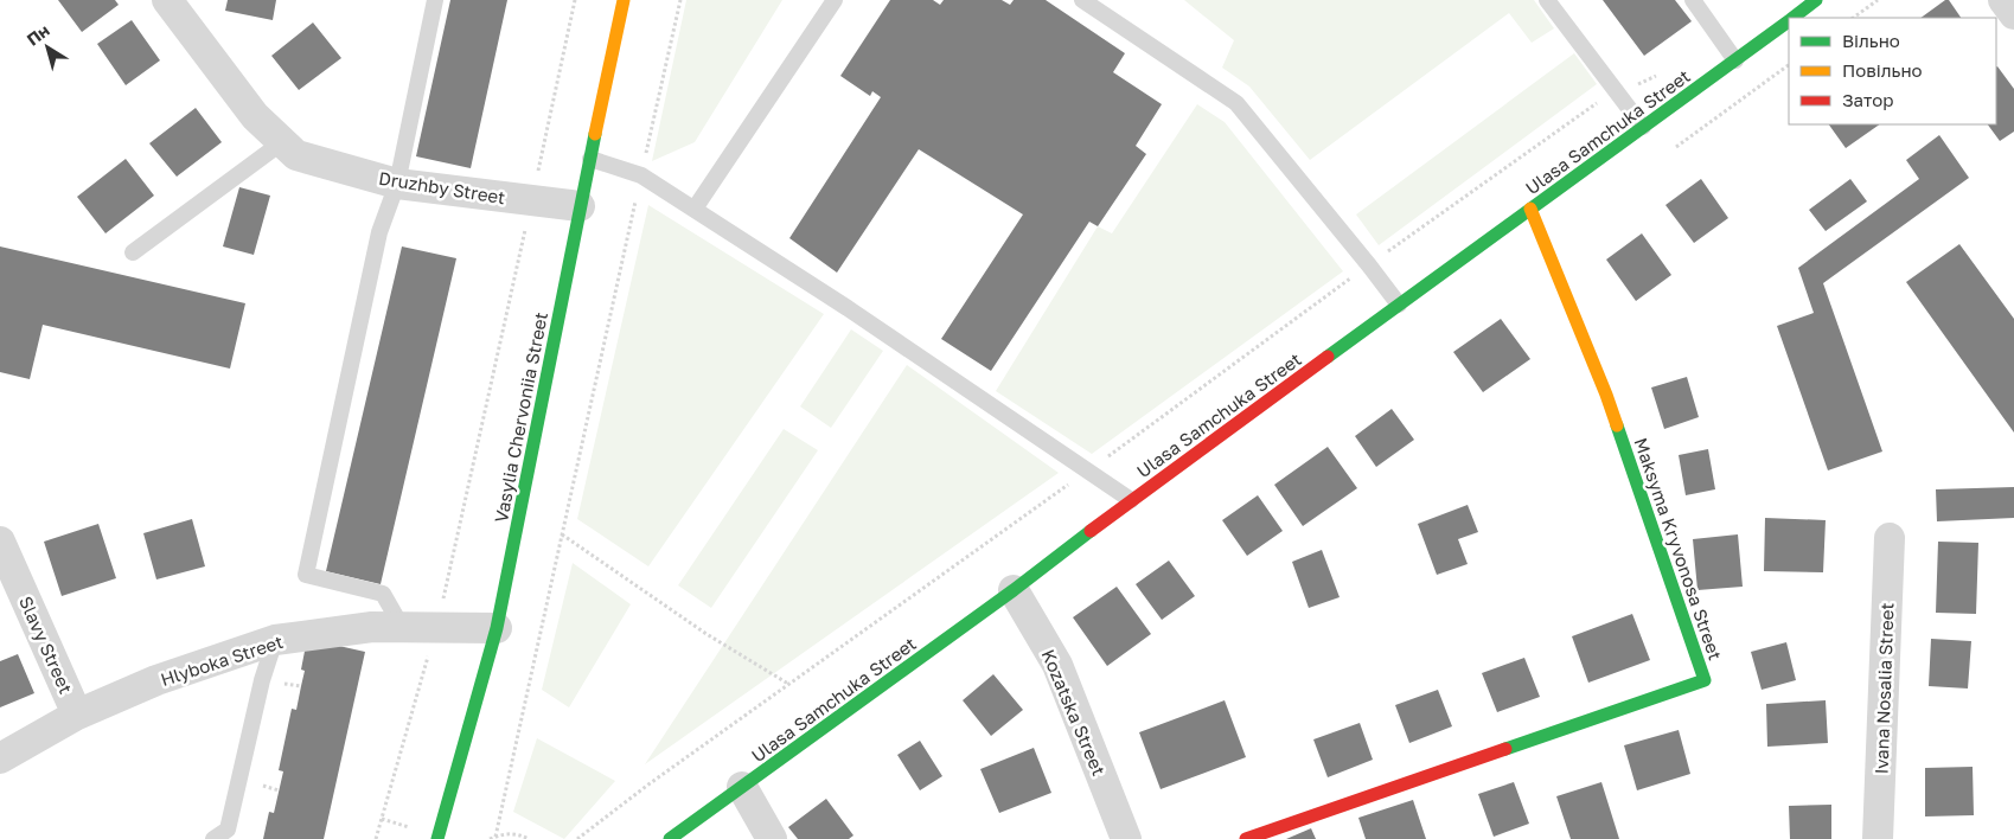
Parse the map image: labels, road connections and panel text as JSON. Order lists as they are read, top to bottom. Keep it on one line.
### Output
{"streets":{"street":["Ulasa Samchuka Street","Druzhby Street","Vasylia Chervoniia Street","Maksyma Kryvonosa Street","Slavy Street","Hlyboka Street","Ivana Nosalia Street","Kozatska Street"]},"crossings":[["Ulasa Samchuka Street","Maksyma Kryvonosa Street"],["Ulasa Samchuka Street","Kozatska Street"],["Druzhby Street","Vasylia Chervoniia Street"],["Vasylia Chervoniia Street","Hlyboka Street"],["Slavy Street","Hlyboka Street"]],"legend":["Вільно","Повільно","Затор"],"north":"top left"}
